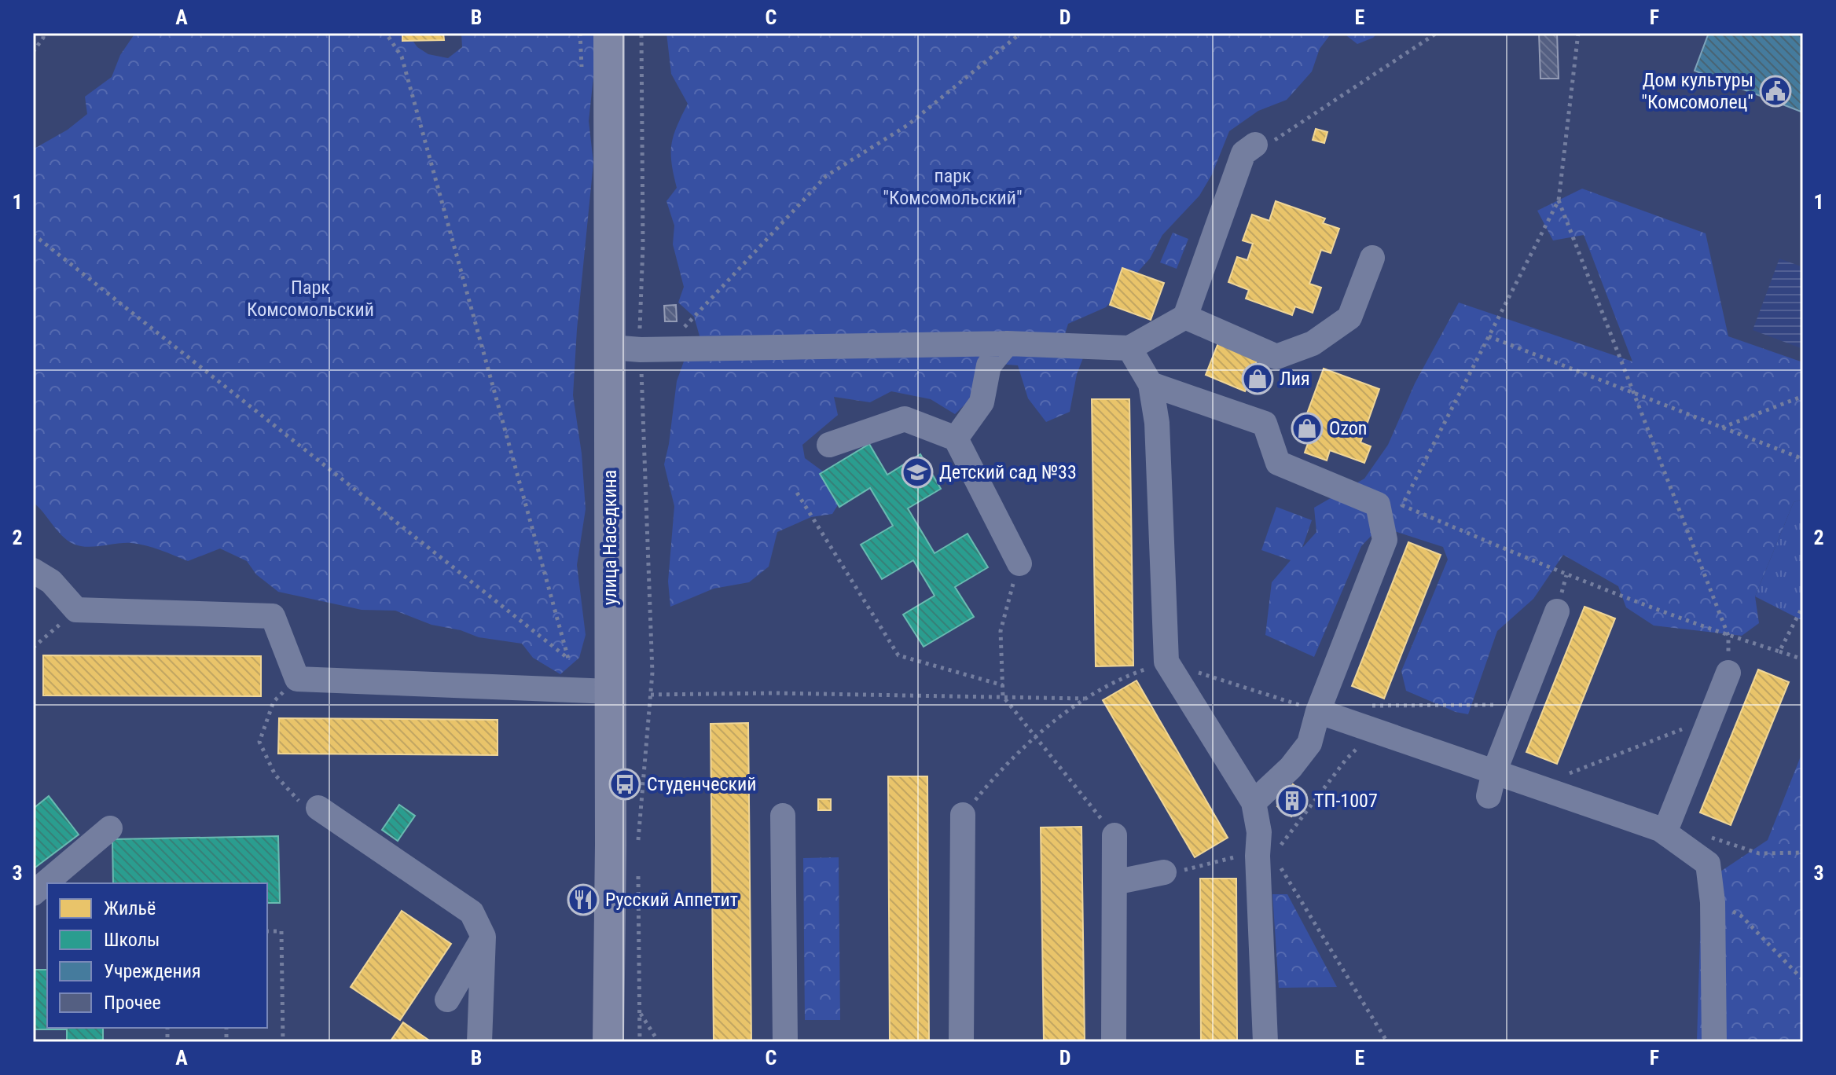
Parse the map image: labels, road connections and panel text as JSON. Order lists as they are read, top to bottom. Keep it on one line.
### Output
{"streets":{"main road":["улица Наседкина"]},"parks":["парк \"Комсомольский\"","Парк Комсомольский"],"places":{"public building":["Дом культуры \"Комсомолец\""],"shop":["Лия","Ozon"],"school or university":["Детский сад №33"],"bus stop":["Студенческий"],"building":["ТП-1007"],"restaurant":["Русский Аппетит"]},"legend":["Жильё","Школы","Учреждения","Прочее"],"grid":{"columns":["A","B","C","D","E","F"],"rows":["1","2","3"]}}
